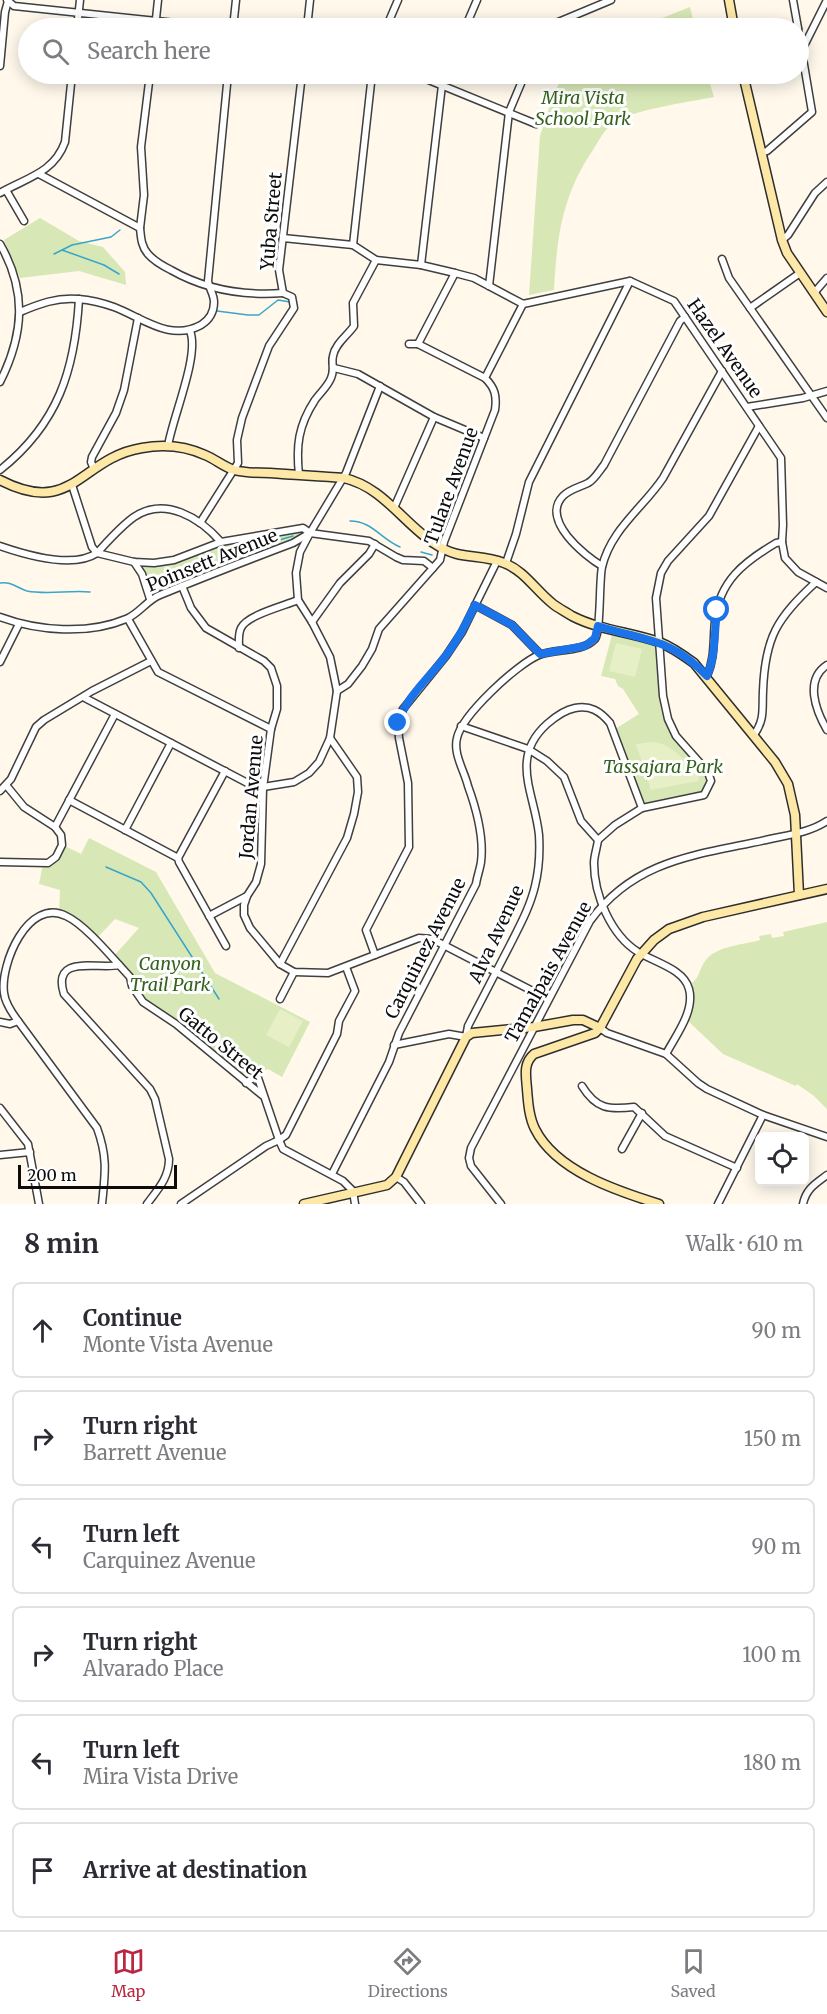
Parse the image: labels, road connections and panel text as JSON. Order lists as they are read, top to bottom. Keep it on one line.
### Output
{"streets":{"street":["Yuba Street","Hazel Avenue","Tulare Avenue","Poinsett Avenue","Jordan Avenue","Alva Avenue","Carquinez Avenue","Tamalpais Avenue","Gatto Street"]},"crossings":[["Poinsett Avenue","Jordan Avenue"],["Jordan Avenue","Alva Avenue"],["Jordan Avenue","Carquinez Avenue"],["Jordan Avenue","Tamalpais Avenue"]],"parks":["Mira Vista School Park","Tassajara Park","Canyon Trail Park"],"scale_bar":"200 m","page":{"search":"Search here","scale":"200 m","heading":["8 min","Walk · 610 m"],"list":[["Continue","Monte Vista Avenue","90 m"],["Turn right","Barrett Avenue","150 m"],["Turn left","Carquinez Avenue","90 m"],["Turn right","Alvarado Place","100 m"],["Turn left","Mira Vista Drive","180 m"],"Arrive at destination"],"nav":["Map","Directions","Saved"]}}
